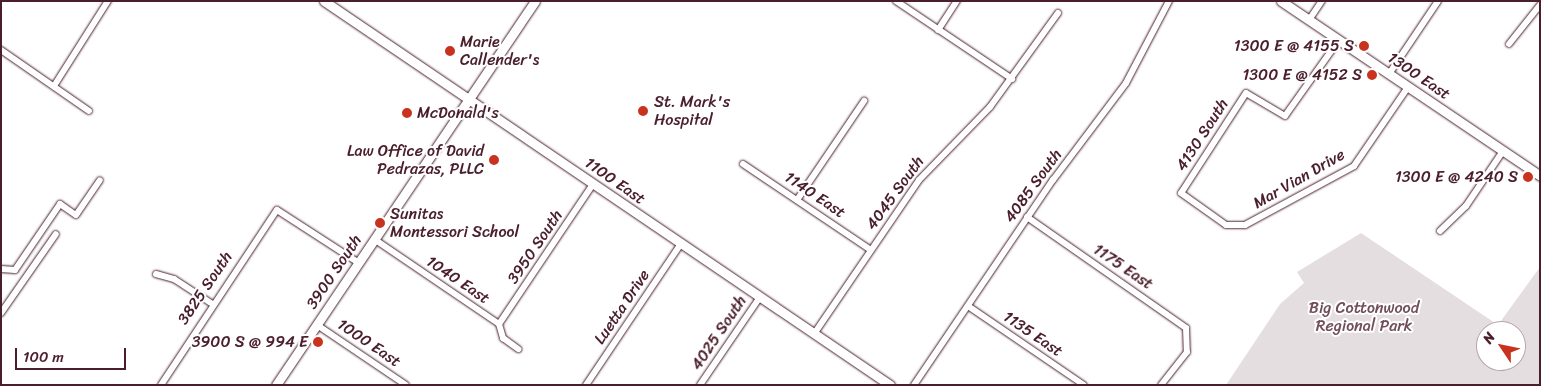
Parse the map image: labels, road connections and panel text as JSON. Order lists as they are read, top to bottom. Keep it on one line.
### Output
{"streets":{"main road":["1300 East","1100 East","3900 South"],"street":["4130 South","Mar Vian Drive","4085 South","4045 South","1140 East","3950 South","1175 East","1040 East","3825 South","Luetta Drive","4025 South","1135 East","1000 East"]},"crossings":[["1300 East","4130 South"],["1300 East","Mar Vian Drive"],["4130 South","Mar Vian Drive"],["1100 East","4045 South"],["1100 East","3950 South"],["1100 East","3900 South"],["1100 East","Luetta Drive"],["1100 East","4025 South"],["4085 South","1175 East"],["4085 South","1135 East"],["4045 South","1140 East"],["3950 South","1040 East"],["3900 South","1040 East"],["3900 South","3825 South"],["3900 South","1000 East"]],"parks":["Big Cottonwood Regional Park"],"places":["1300 E @ 4155 S","Marie Callender's","1300 E @ 4152 S","St. Mark's Hospital","McDonald's","Law Office of David Pedrazas, PLLC","1300 E @ 4240 S","Sunitas Montessori School","3900 S @ 994 E"],"scale_bar":"100 m","north":"top left"}
